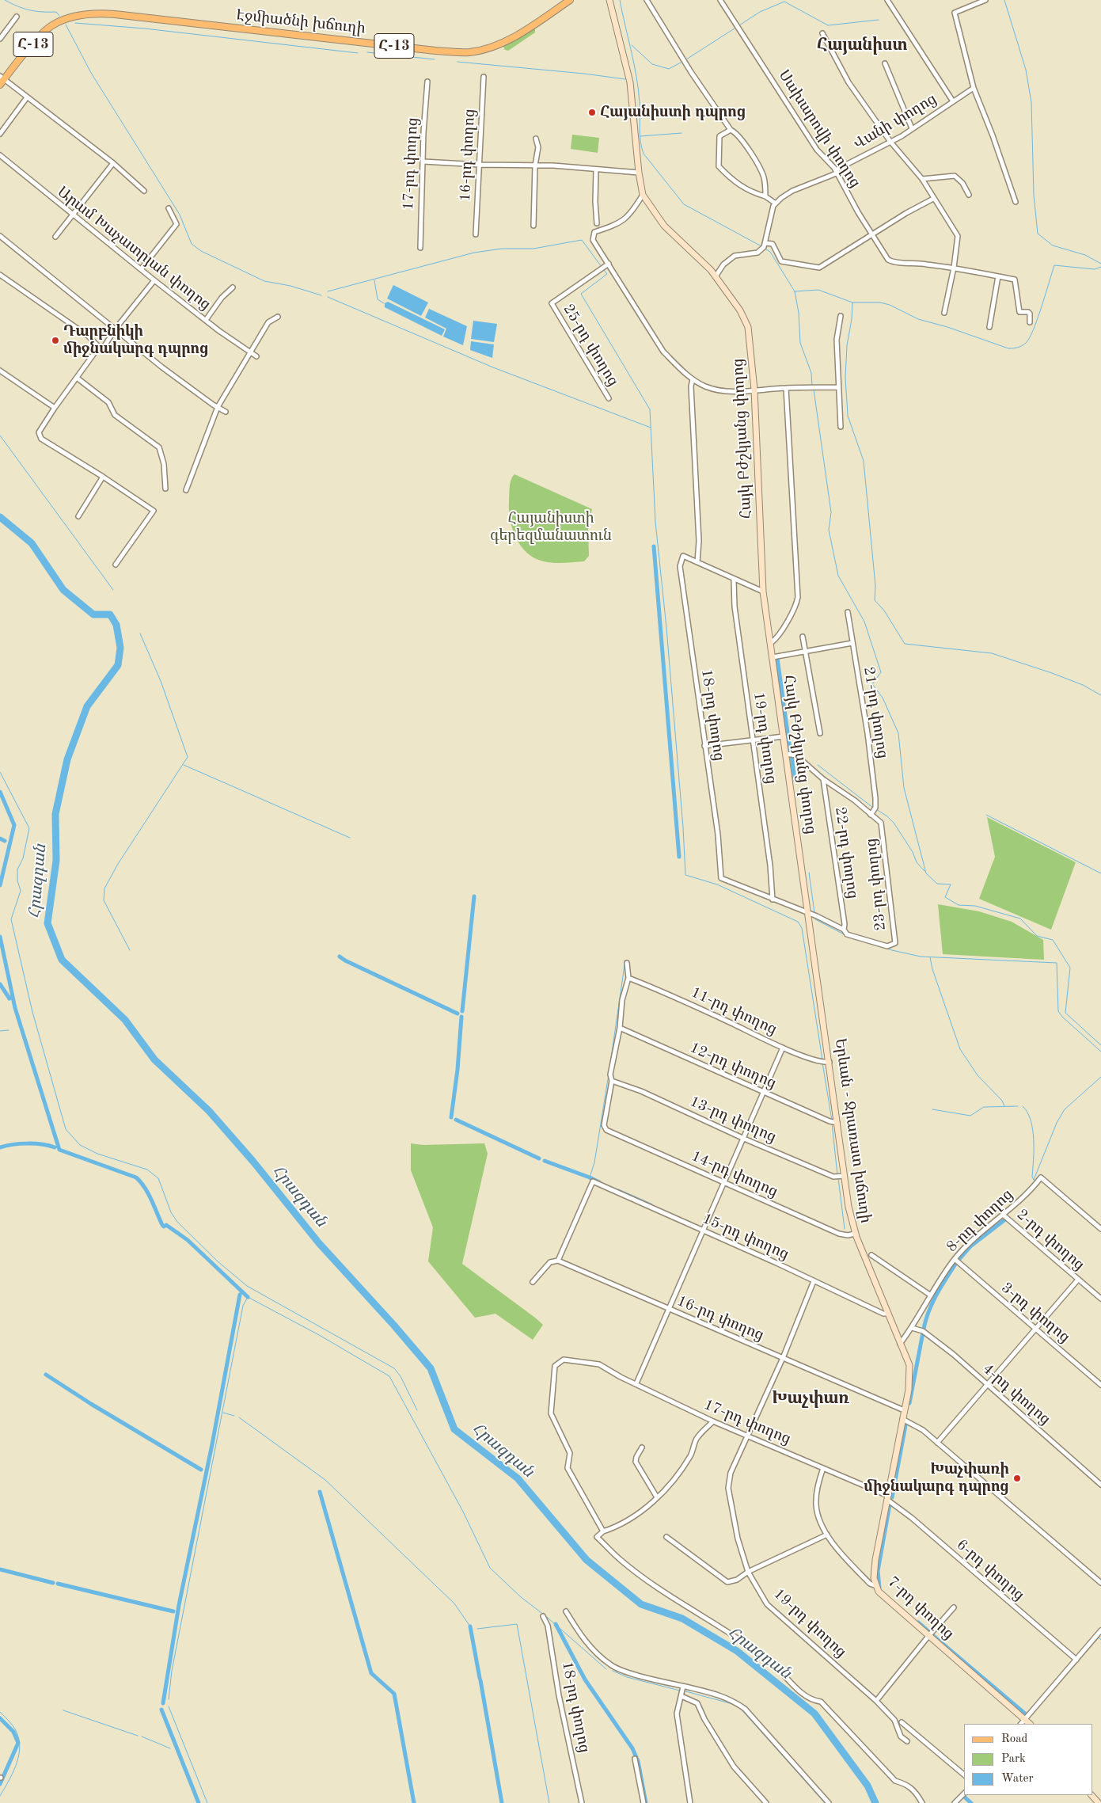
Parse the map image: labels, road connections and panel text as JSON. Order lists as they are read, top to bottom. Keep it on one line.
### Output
{"streets":{"main road":["Էջմիածնի խճուղի","Հ-13","Հայկ Բժշկյանց փողոց","Երևան - Ջրառատ խճուղի","7-րդ փողոց"],"street":["Վանի փողոց","Սախարովի փողոց","16-րդ փողոց","17-րդ փողոց","Արամ Խաչատրյան փողոց","25-րդ փողոց","21-րդ փողոց","18-րդ փողոց","19-րդ փողոց","22-րդ փողոց","23-րդ փողոց","11-րդ փողոց","12-րդ փողոց","13-րդ փողոց","14-րդ փողոց","8-րդ փողոց","15-րդ փողոց","2-րդ փողոց","3-րդ փողոց","4-րդ փողոց","6-րդ փողոց"]},"crossings":[["Էջմիածնի խճուղի","Հ-13"],["Վանի փողոց","Սախարովի փողոց"],["16-րդ փողոց","19-րդ փողոց"],["16-րդ փողոց","15-րդ փողոց"],["16-րդ փողոց","7-րդ փողոց"],["17-րդ փողոց","19-րդ փողոց"],["17-րդ փողոց","6-րդ փողոց"],["17-րդ փողոց","7-րդ փողոց"],["Հայկ Բժշկյանց փողոց","Երևան - Ջրառատ խճուղի"],["21-րդ փողոց","23-րդ փողոց"],["18-րդ փողոց","19-րդ փողոց"],["19-րդ փողոց","15-րդ փողոց"],["22-րդ փողոց","23-րդ փողոց"],["11-րդ փողոց","Երևան - Ջրառատ խճուղի"],["12-րդ փողոց","Երևան - Ջրառատ խճուղի"],["13-րդ փողոց","Երևան - Ջրառատ խճուղի"],["13-րդ փողոց","14-րդ փողոց"],["Երևան - Ջրառատ խճուղի","14-րդ փողոց"],["Երևան - Ջրառատ խճուղի","8-րդ փողոց"],["Երևան - Ջրառատ խճուղի","15-րդ փողոց"],["Երևան - Ջրառատ խճուղի","7-րդ փողոց"],["8-րդ փողոց","2-րդ փողոց"],["8-րդ փողոց","3-րդ փողոց"],["8-րդ փողոց","4-րդ փողոց"],["8-րդ փողոց","7-րդ փողոց"],["6-րդ փողոց","7-րդ փողոց"]],"districts":["Հայանիստ","Խաչփառ"],"water":["Հրազդան"],"parks":["Հայանիստի գերեզմանատուն"],"places":["Հայանիստի դպրոց","Դարբնիկի միջնակարգ դպրոց","Խաչփառի միջնակարգ դպրոց"],"legend":["Road","Park","Water"]}
